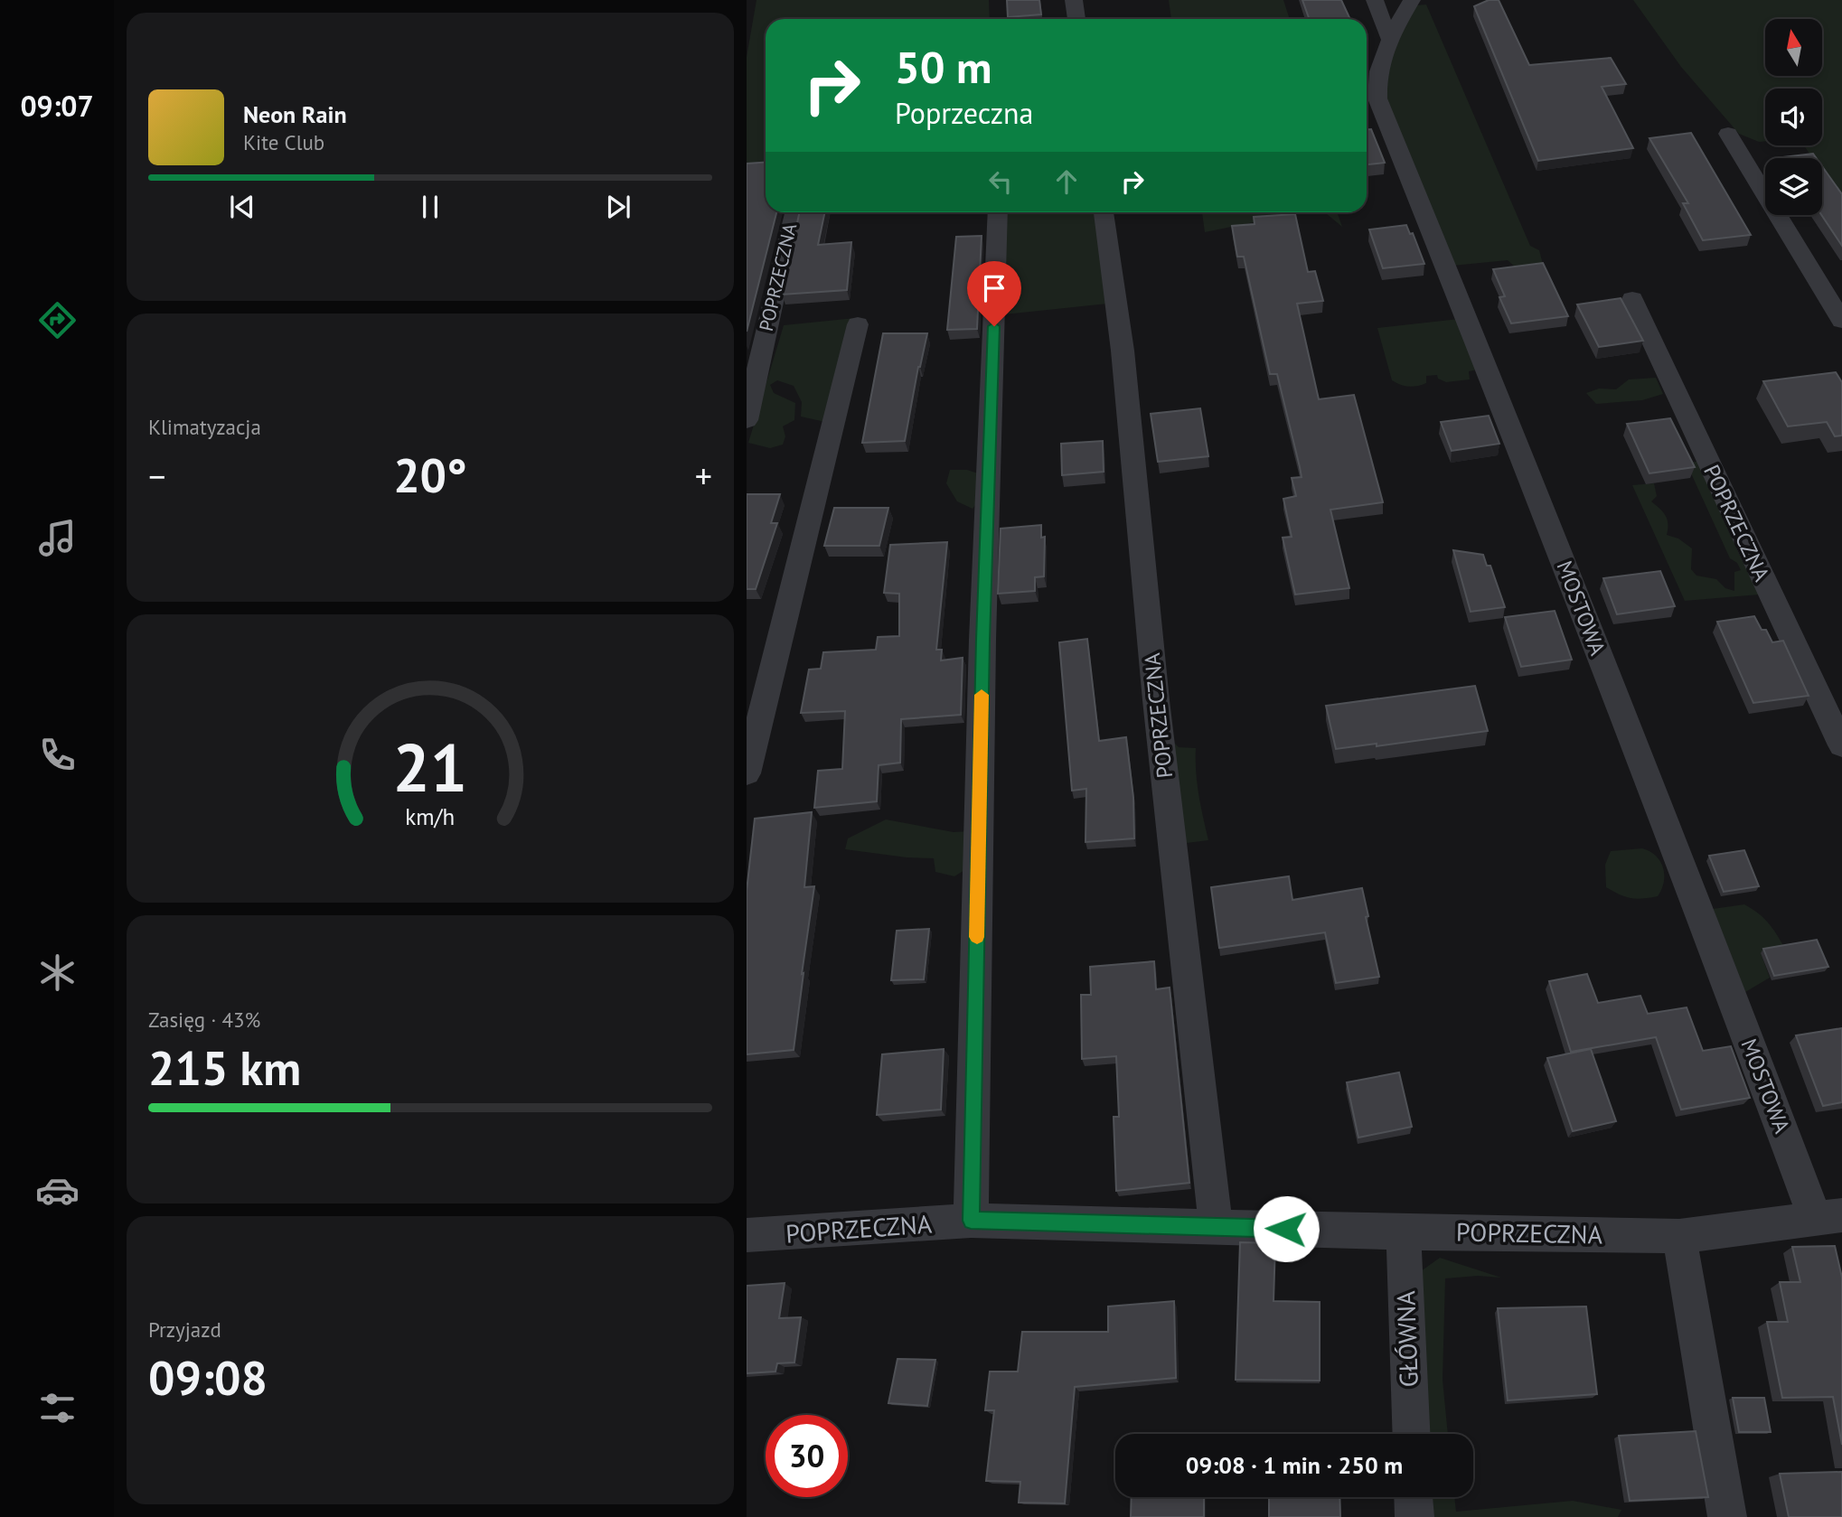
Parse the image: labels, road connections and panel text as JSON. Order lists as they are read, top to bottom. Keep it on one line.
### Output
{"streets":{"street":["POPRZECZNA","MOSTOWA","GŁÓWNA"]},"crossings":[["POPRZECZNA","MOSTOWA"],["POPRZECZNA","GŁÓWNA"]],"north":"top","page":{"tabs":"09:07","turn":["50 m","Poprzeczna"],"song":["Neon Rain","Kite Club"],"tile":["Klimatyzacja",["Zasięg · 43%","215 km"],["Przyjazd","09:08"]],"heat":["−","20°","+"],"limit":"30","trip":"09:08 · 1 min · 250 m","gauge":["21","km/h"]}}
